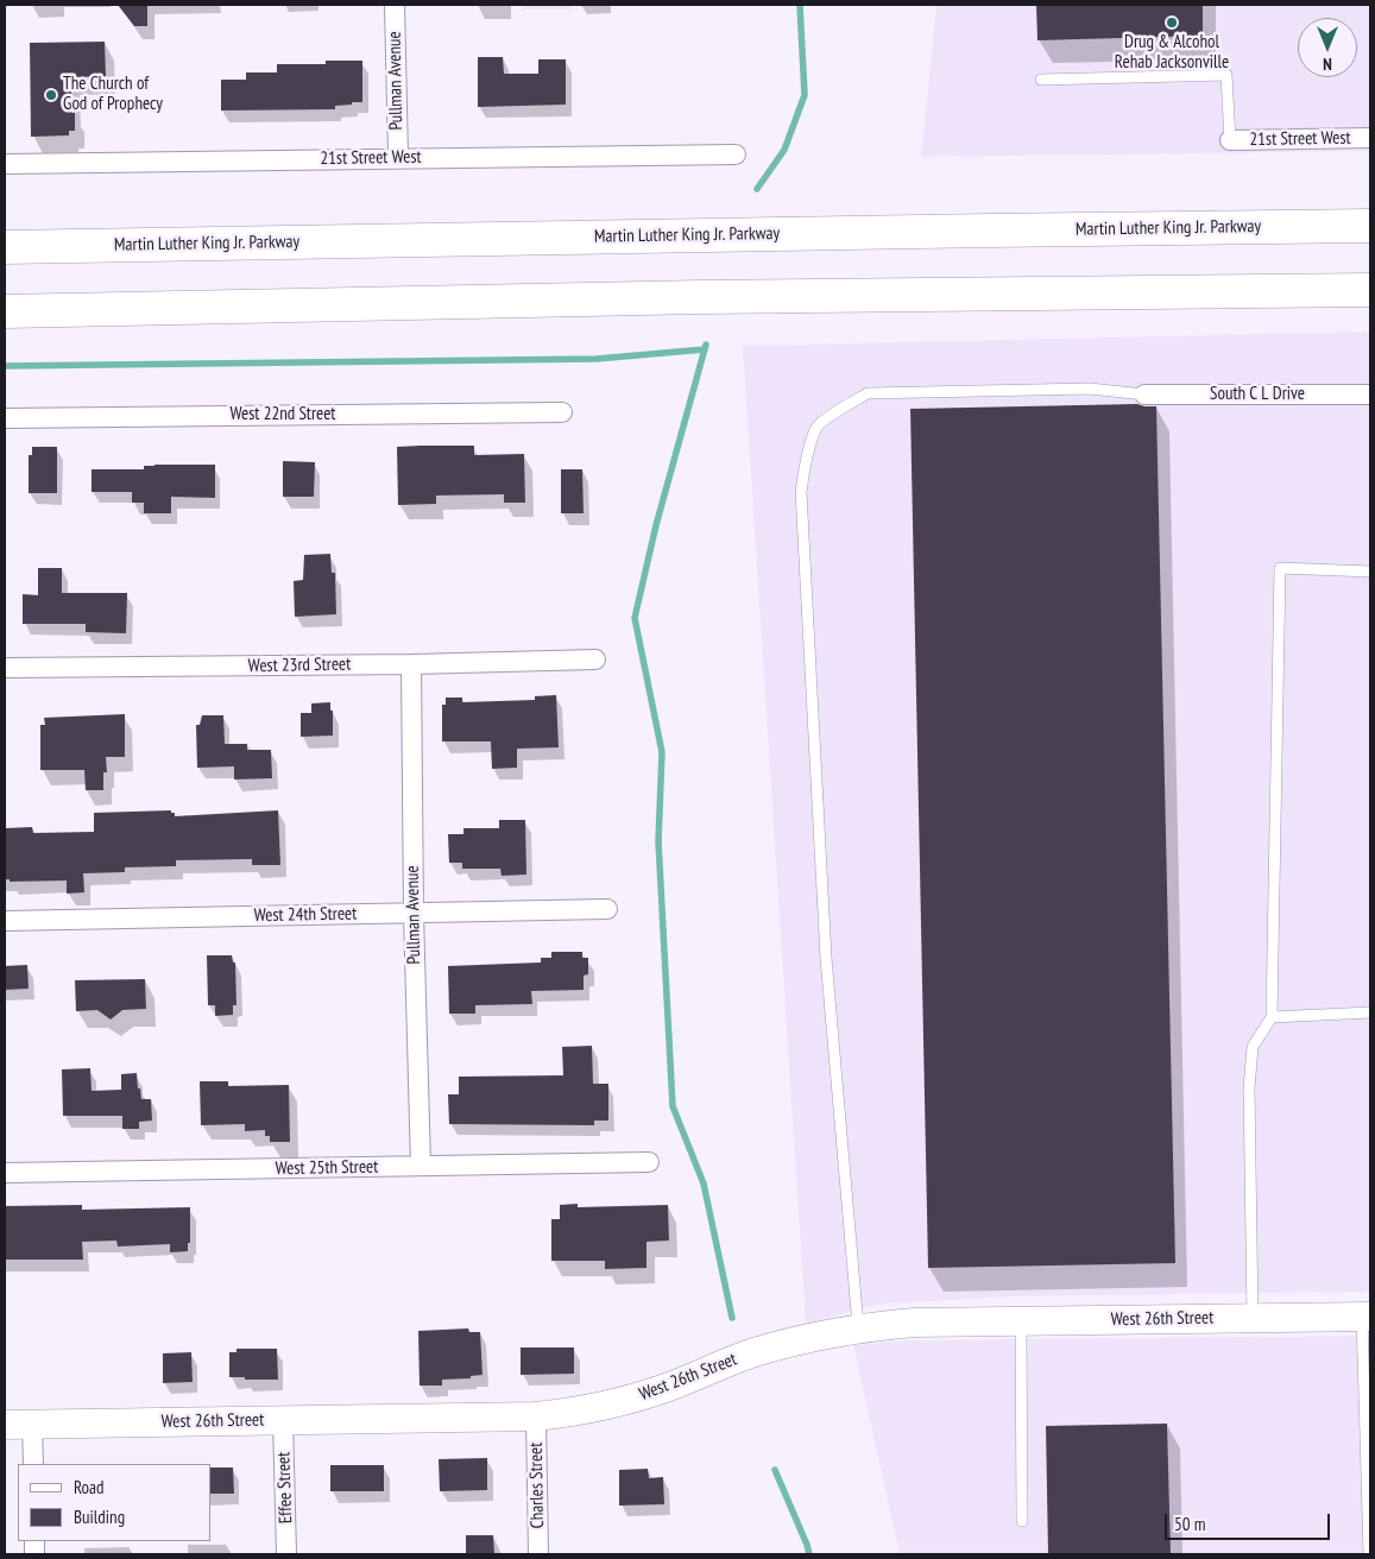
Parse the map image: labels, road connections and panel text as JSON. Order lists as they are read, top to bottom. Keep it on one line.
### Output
{"streets":{"highway":["Martin Luther King Jr. Parkway"],"main road":["West 26th Street"],"street":["Pullman Avenue","21st Street West","South C L Drive","West 22nd Street","West 23rd Street","West 24th Street","West 25th Street","Charles Street","Effee Street"]},"crossings":[["Pullman Avenue","21st Street West"],["Pullman Avenue","West 23rd Street"],["Pullman Avenue","West 24th Street"],["Pullman Avenue","West 25th Street"],["West 26th Street","Charles Street"],["West 26th Street","Effee Street"]],"places":["Drug & Alcohol Rehab Jacksonville","The Church of God of Prophecy"],"legend":["Road","Building"],"scale_bar":"50 m","north":"bottom"}
